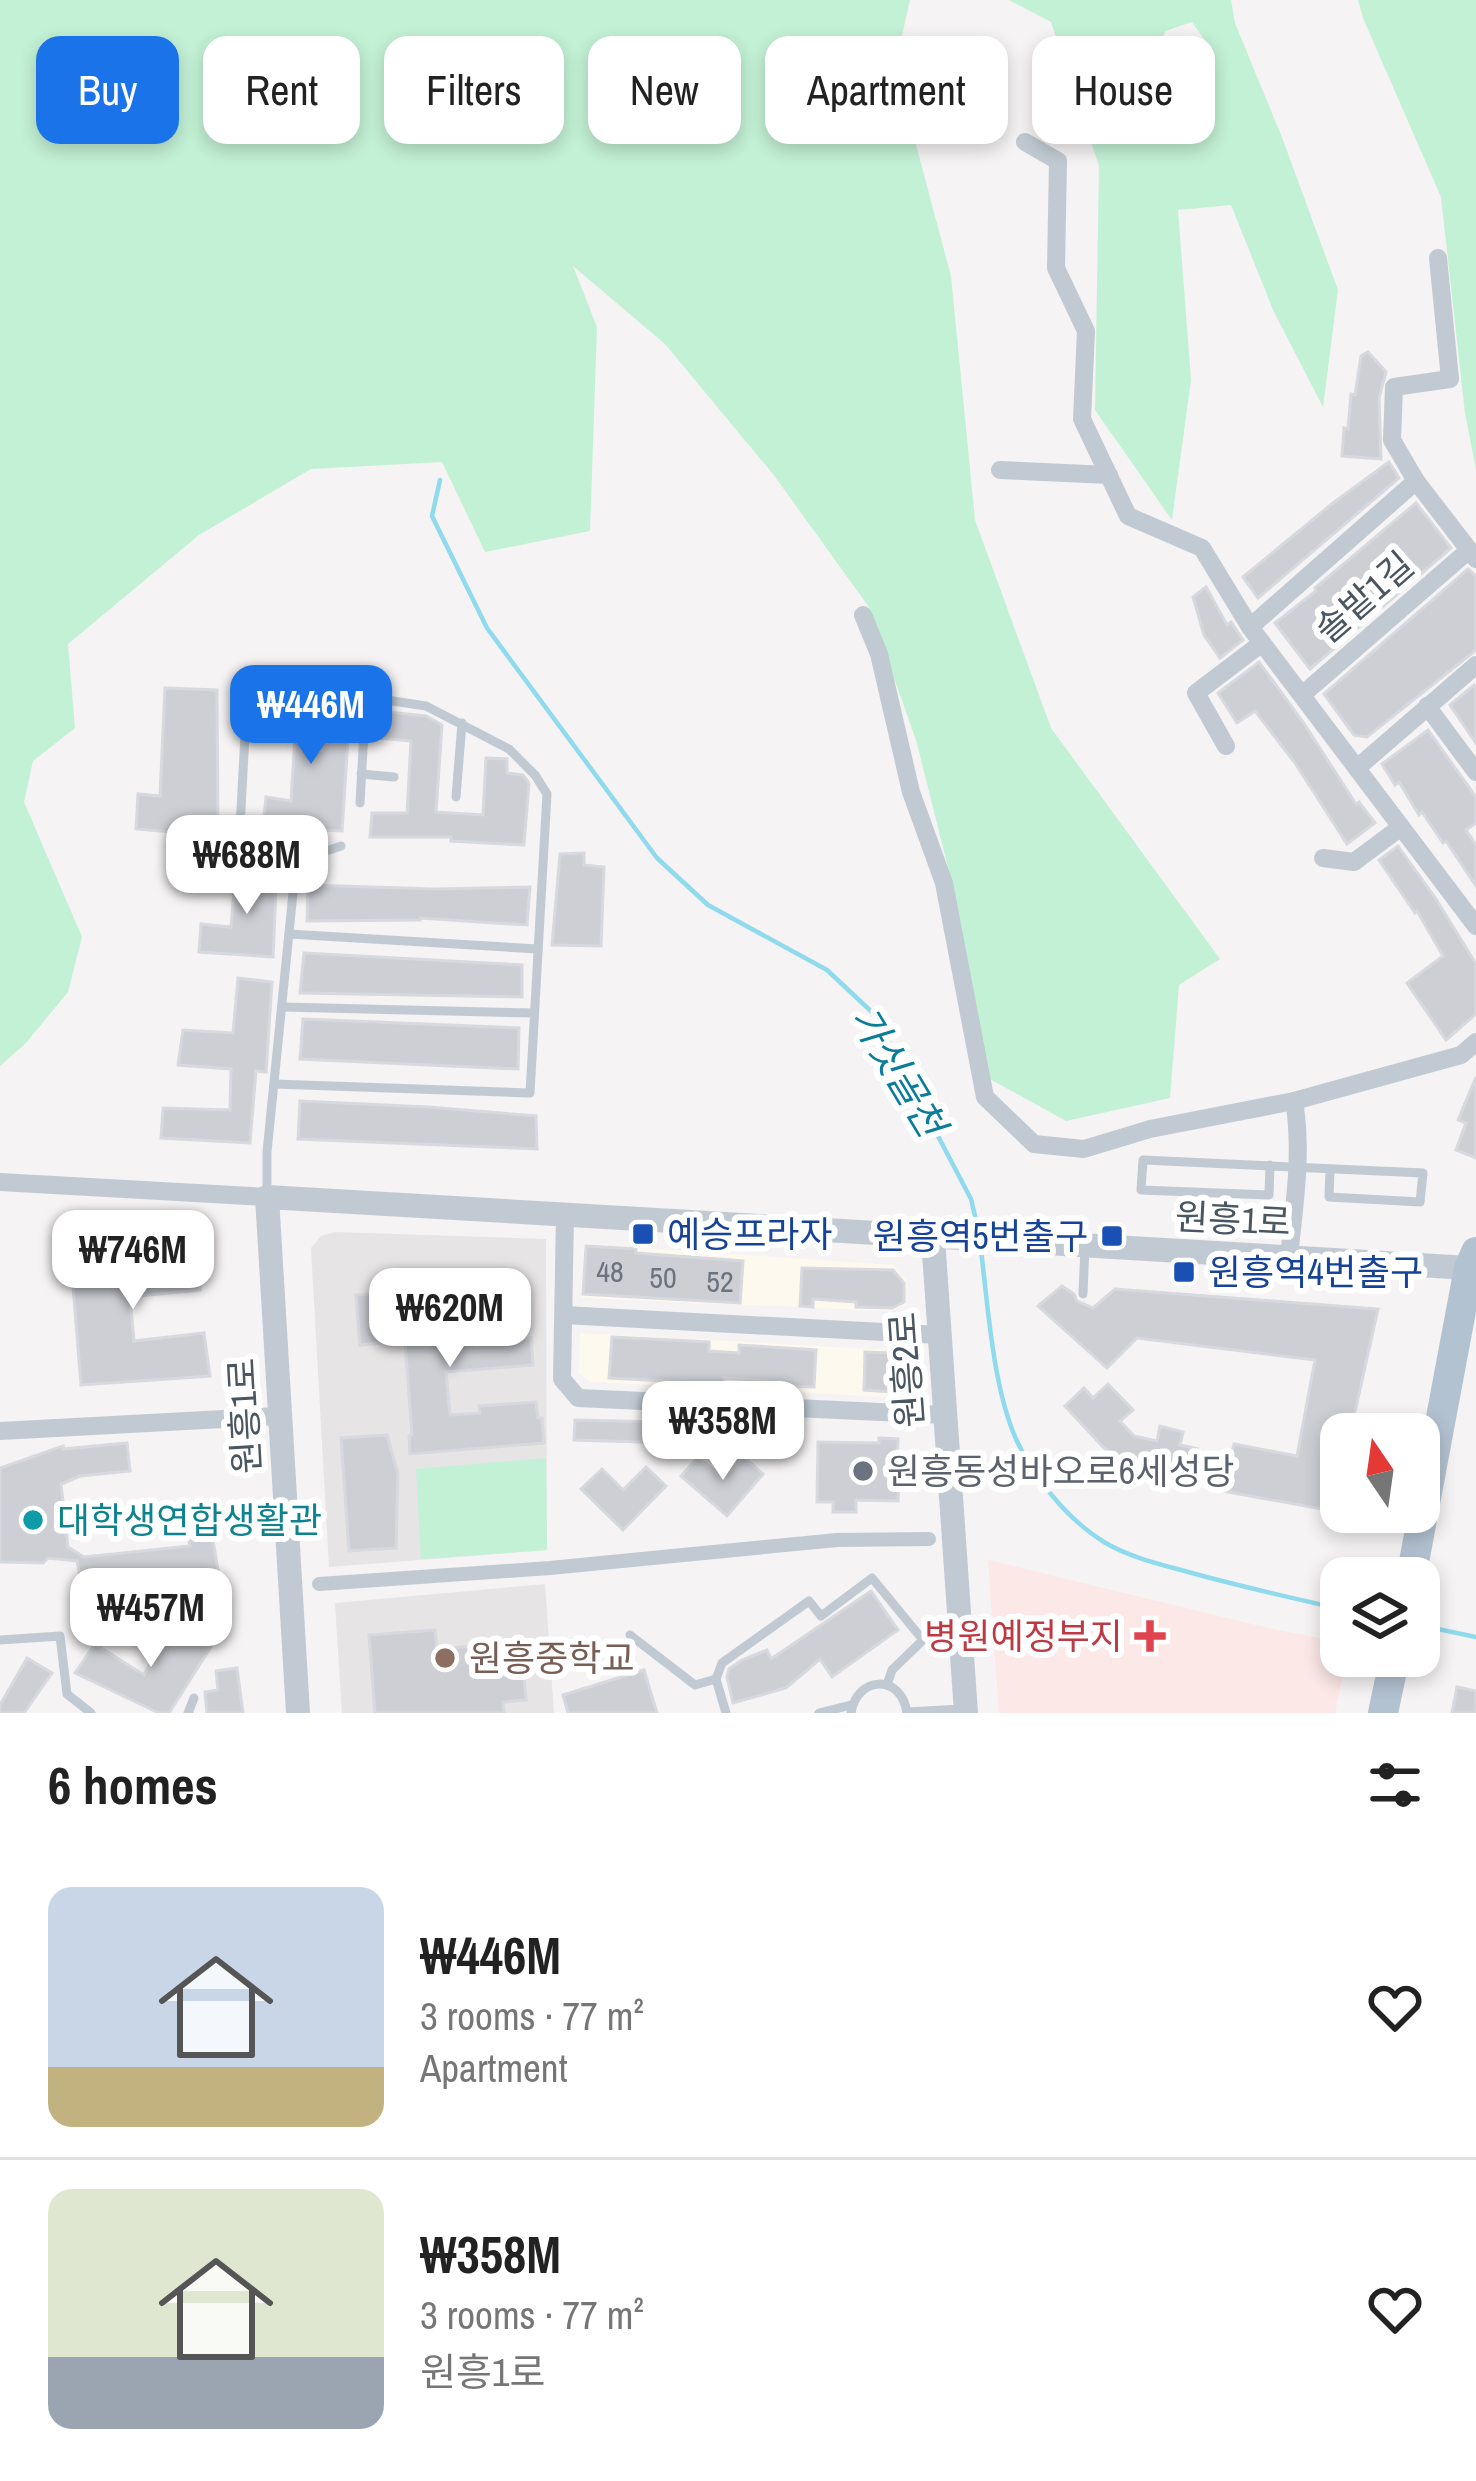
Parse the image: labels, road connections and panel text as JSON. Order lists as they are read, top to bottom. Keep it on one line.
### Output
{"streets":{"street":["솔밭1길","원흥1로","원흥2로"]},"crossings":[["원흥1로","원흥2로"]],"water":["가싯골천"],"places":{"transit":["예승프라자","원흥역5번출구","원흥역4번출구"],"other":["원흥동성바오로6세성당","대학생연합생활관","원흥중학교"],"health":["병원예정부지"]},"house_numbers":["48","50","52"],"north":"top","page":{"chip":["Buy","Rent","Filters","New","Apartment","House"],"price":["₩446M","₩688M","₩746M","₩620M","₩358M","₩457M"],"heading":"6 homes","list":[{"name":"₩446M","note":"3 rooms · 77 m² · Apartment"},{"name":"₩358M","note":"3 rooms · 77 m² · 원흥1로"}]}}
